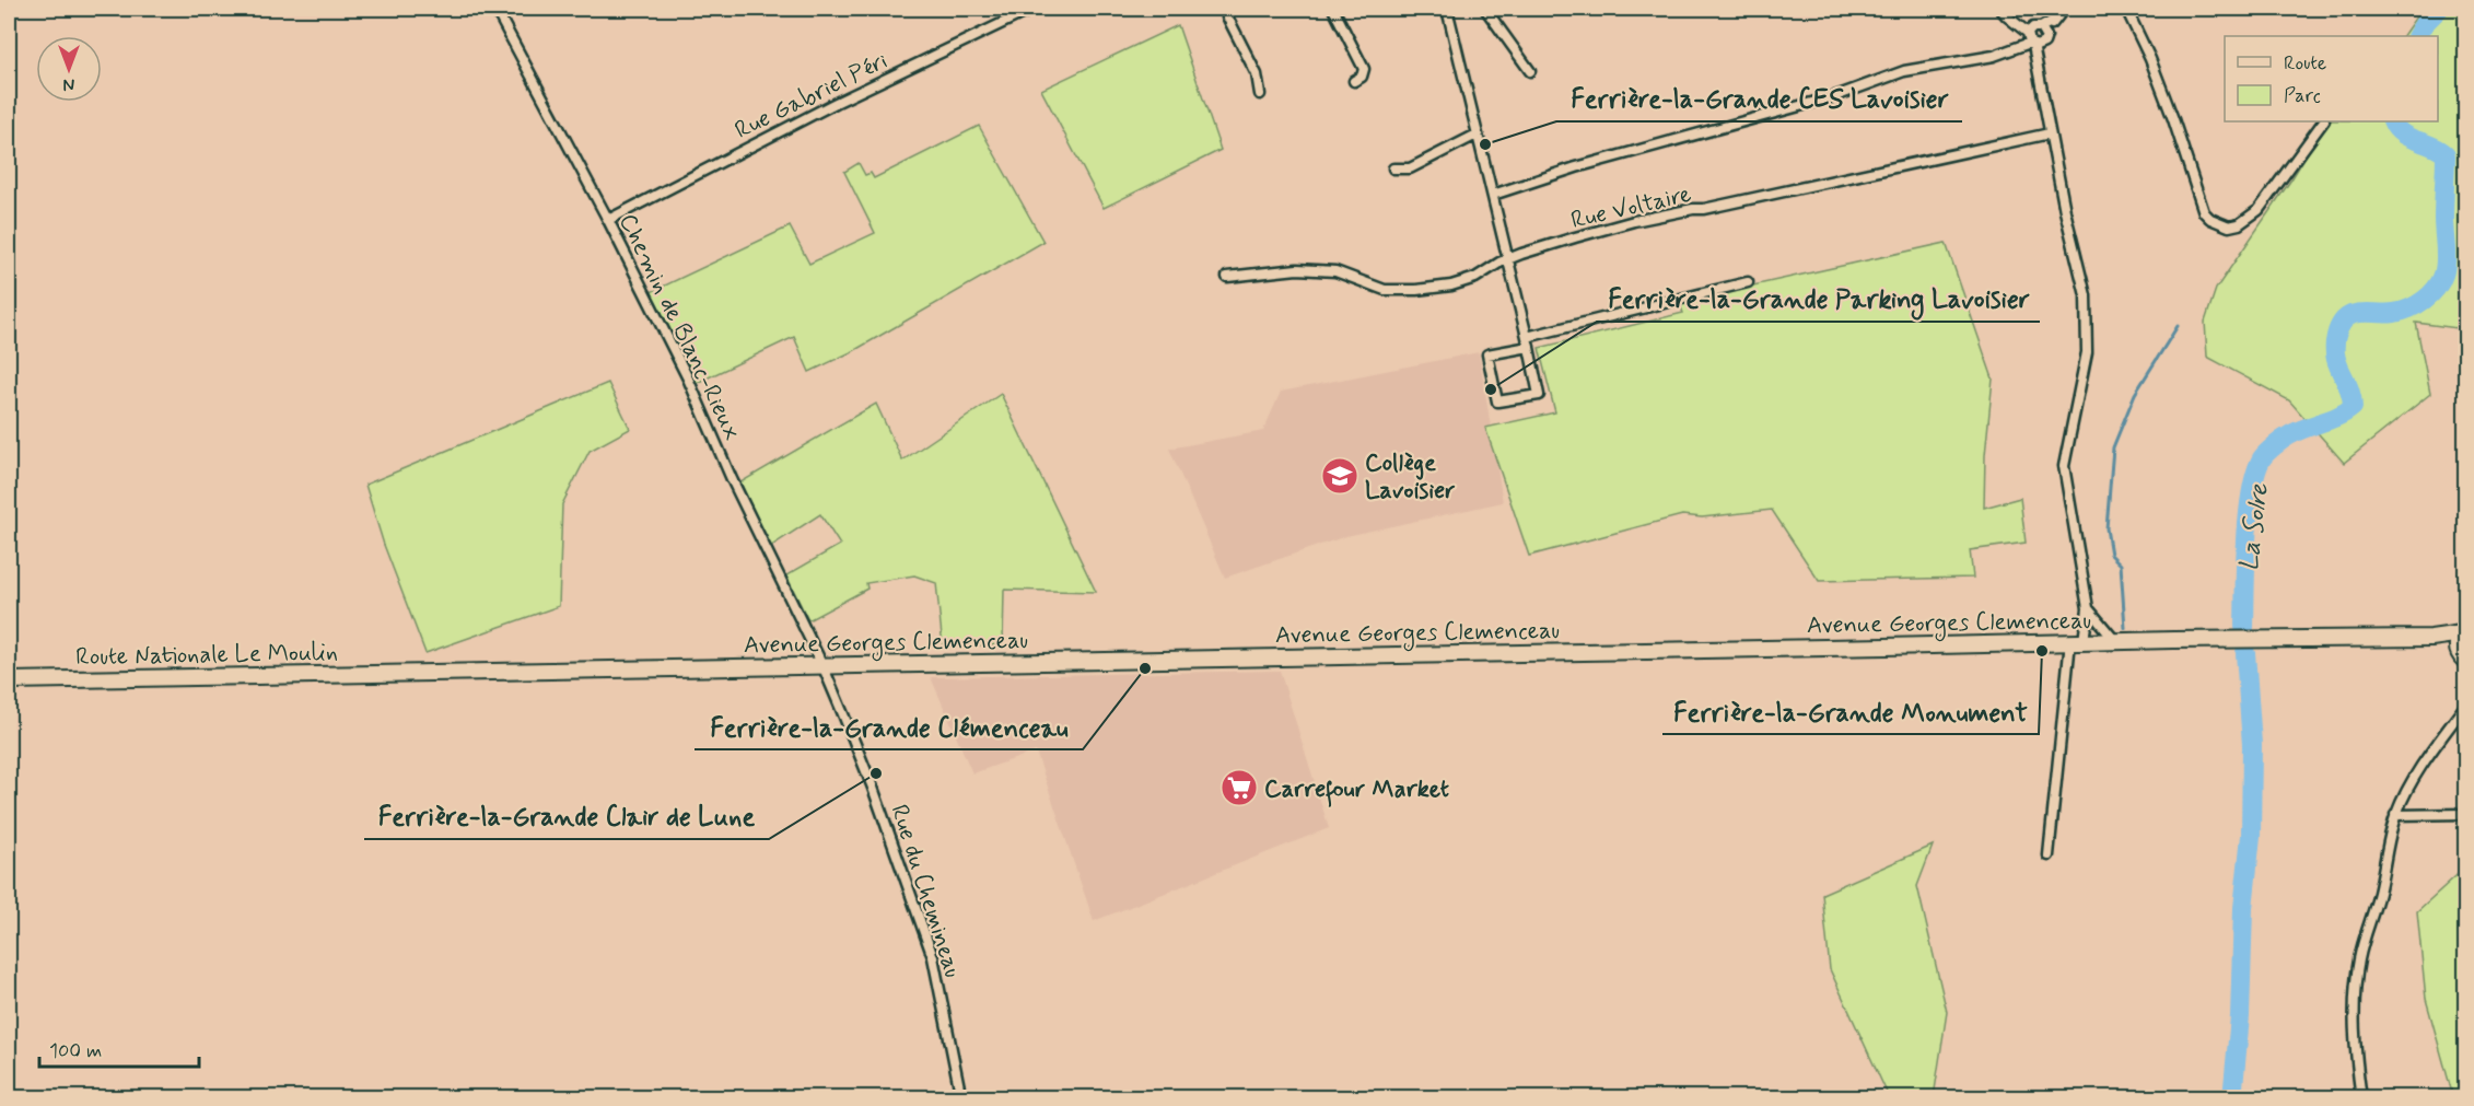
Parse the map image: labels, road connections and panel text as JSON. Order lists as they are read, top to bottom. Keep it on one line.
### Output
{"streets":{"main road":["Avenue Georges Clemenceau","Route Nationale Le Moulin"],"street":["Rue Gabriel Péri","Rue Voltaire","Chemin de Blanc-Rieux","Rue du Chemineau"]},"crossings":[["Rue Gabriel Péri","Chemin de Blanc-Rieux"],["Chemin de Blanc-Rieux","Avenue Georges Clemenceau"],["Chemin de Blanc-Rieux","Rue du Chemineau"],["Avenue Georges Clemenceau","Route Nationale Le Moulin"],["Avenue Georges Clemenceau","Rue du Chemineau"]],"water":["La Solre"],"places":{"other":["Ferrière-la-Grande CES Lavoisier","Ferrière-la-Grande Parking Lavoisier","Ferrière-la-Grande Monument","Ferrière-la-Grande Clémenceau","Ferrière-la-Grande Clair de Lune"],"school or university":["Collège Lavoisier"],"supermarket":["Carrefour Market"]},"legend":["Route","Parc"],"scale_bar":"100 m","north":"bottom"}
